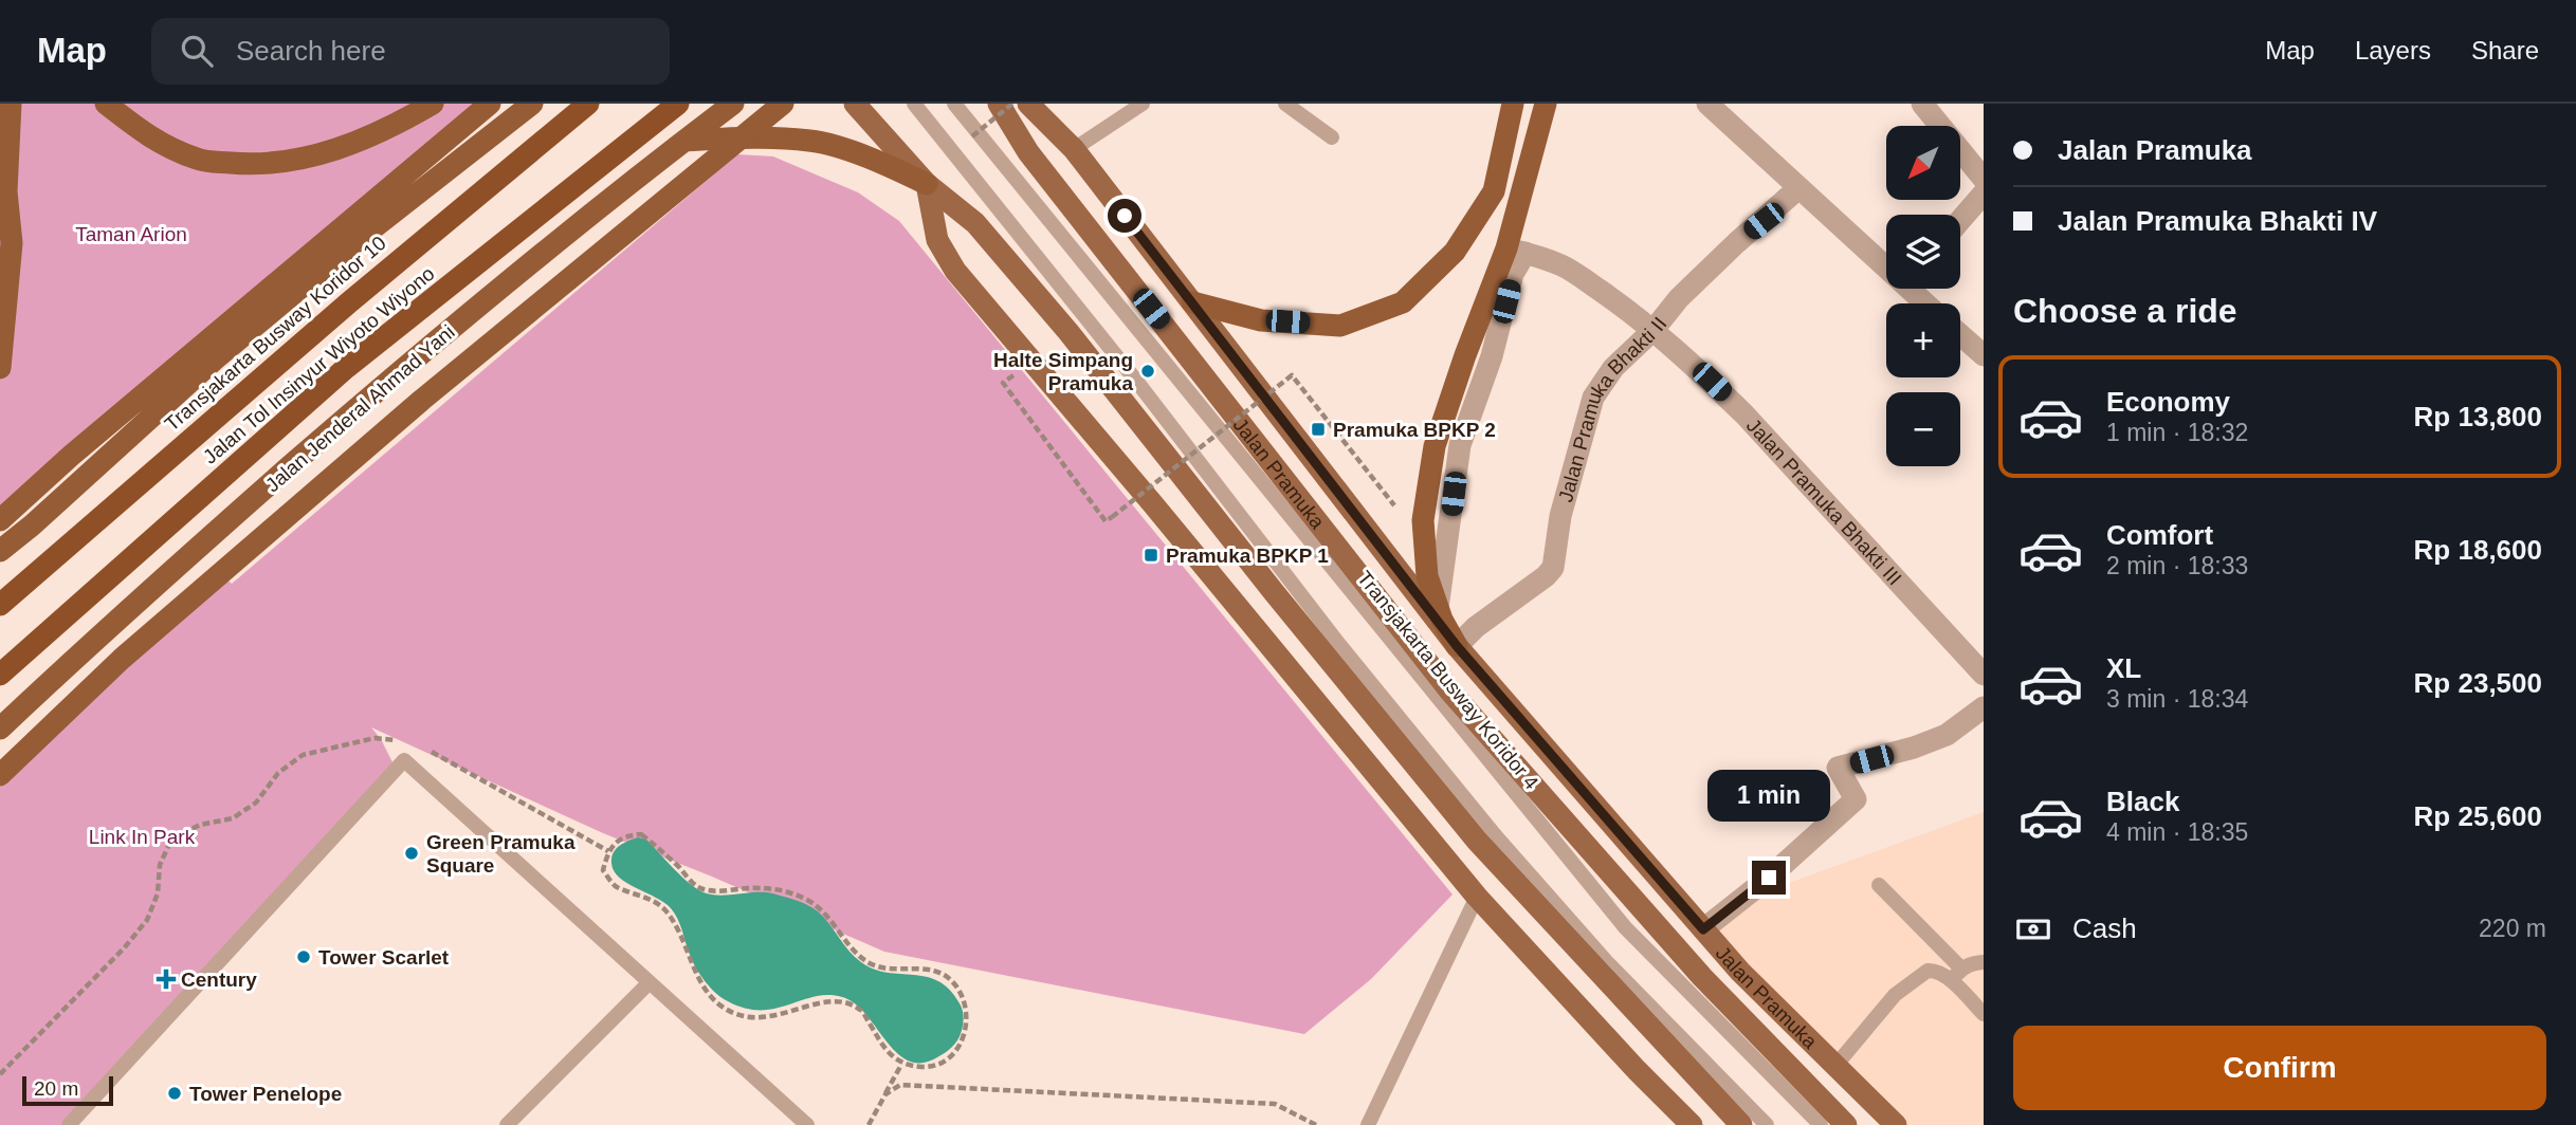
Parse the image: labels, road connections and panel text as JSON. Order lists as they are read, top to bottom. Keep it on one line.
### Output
{"streets":{"highway":["Jalan Tol Insinyur Wiyoto Wiyono","Jalan Jenderal Ahmad Yani"],"main road":["Jalan Pramuka"],"street":["Jalan Pramuka Bhakti II","Jalan Pramuka Bhakti III"],"lane":["Transjakarta Busway Koridor 10","Transjakarta Busway Koridor 4"]},"crossings":[["Jalan Pramuka Bhakti II","Jalan Pramuka"],["Jalan Pramuka Bhakti II","Jalan Pramuka Bhakti III"]],"parks":["Taman Arion","Link In Park"],"places":{"other":["Halte Simpang Pramuka","Green Pramuka Square","Tower Scarlet","Tower Penelope"],"transit":["Pramuka BPKP 2","Pramuka BPKP 1"],"health":["Century"]},"scale_bar":"20 m","north":"bottom left","page":{"header":"Map","search":"Search here","nav":["Map","Layers","Share"],"banner":["Jalan Pramuka","Jalan Pramuka Bhakti IV"],"map_buttons":["+","−"],"heading":"Choose a ride","list":[{"name":"Economy","note":"1 min · 18:32","value":"Rp 13,800"},{"name":"Comfort","note":"2 min · 18:33","value":"Rp 18,600"},{"name":"XL","note":"3 min · 18:34","value":"Rp 23,500"},{"name":"Black","note":"4 min · 18:35","value":"Rp 25,600"}],"bubble":"1 min","pay":["Cash","220 m"],"buttons":"Confirm","scale":"20 m"}}
